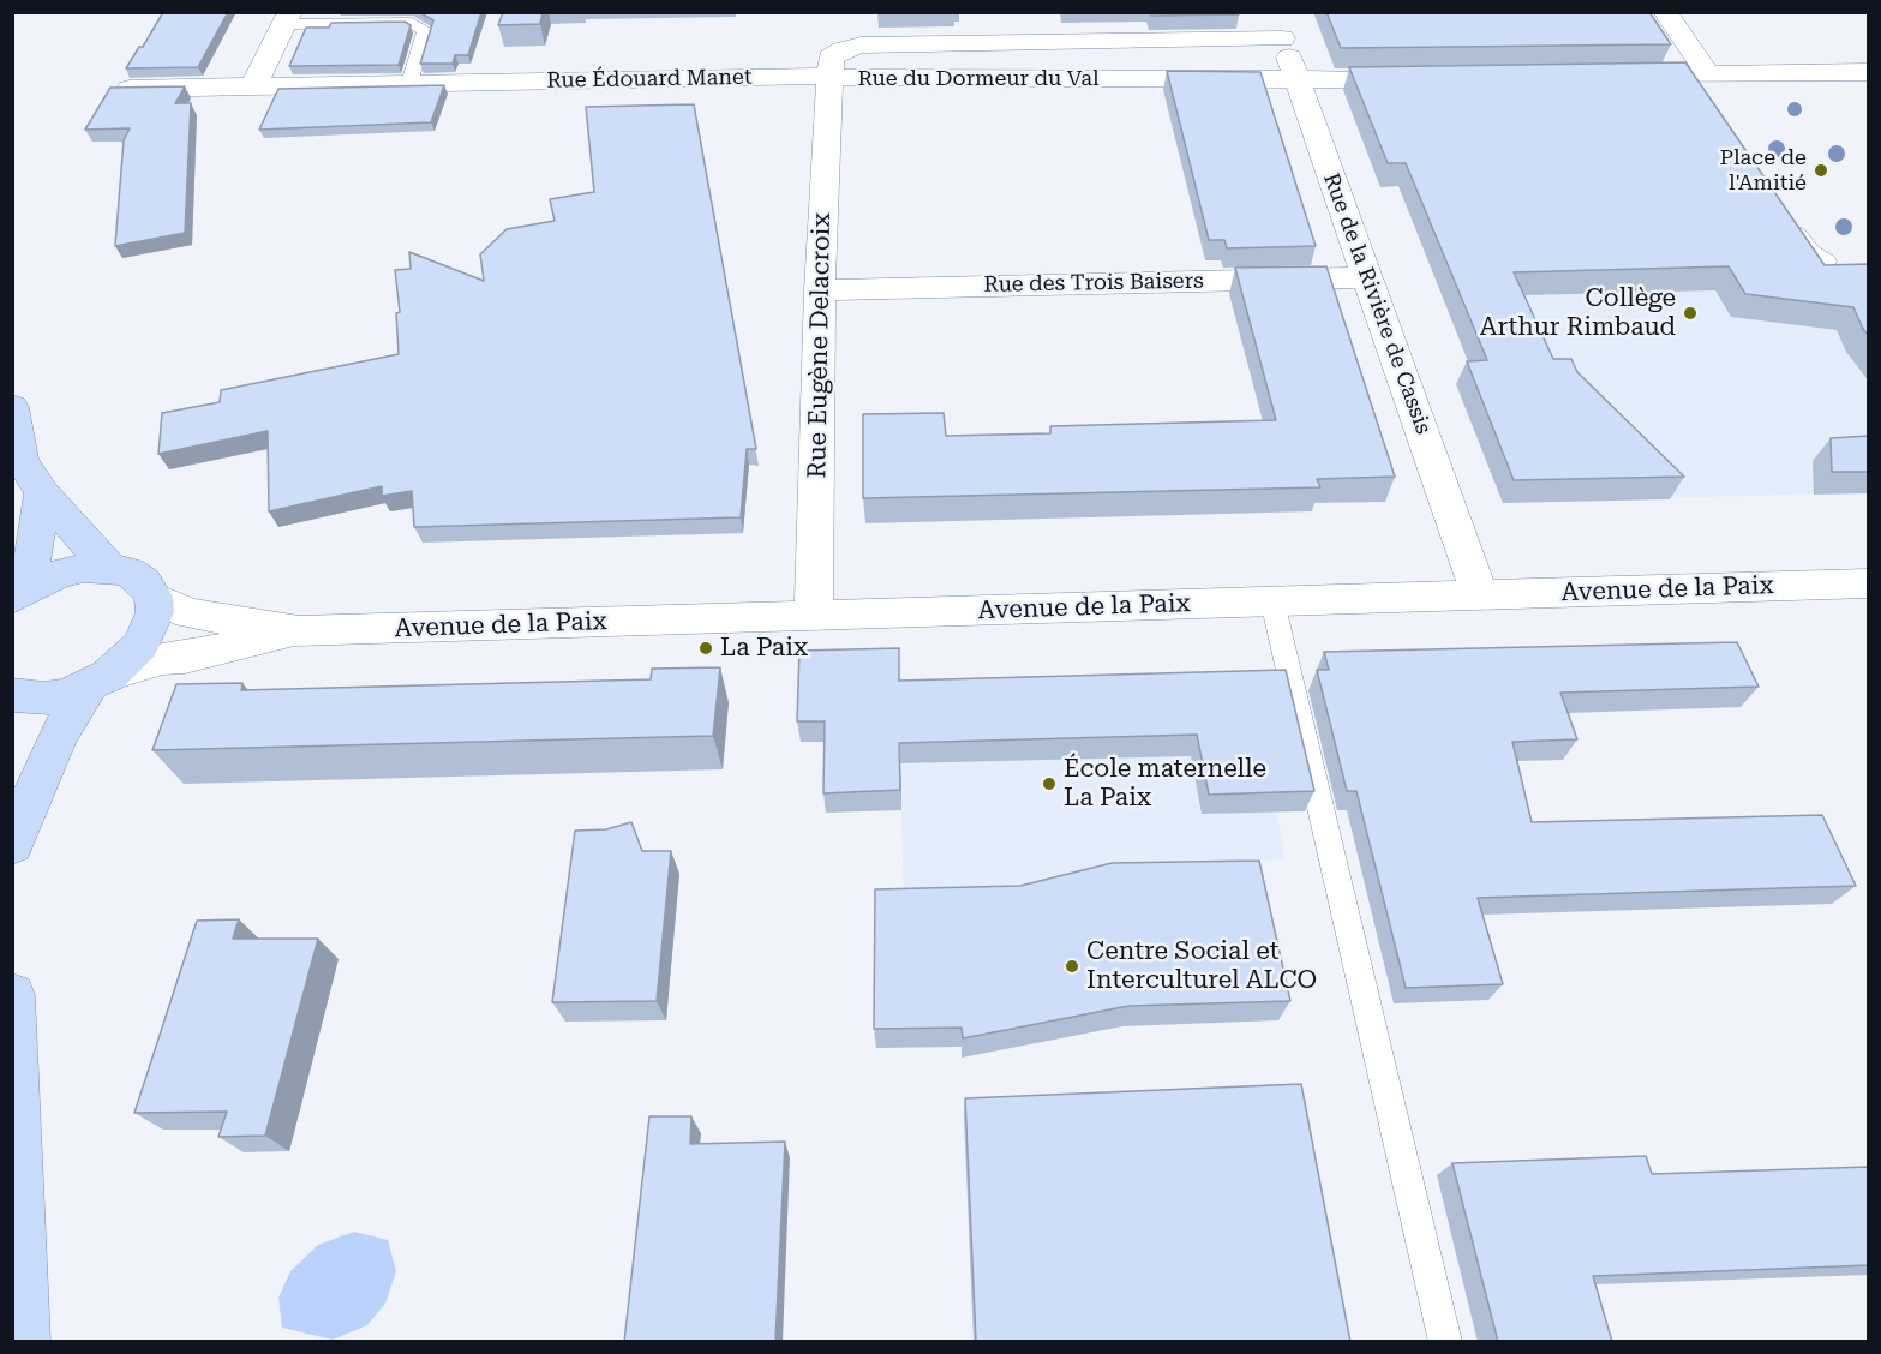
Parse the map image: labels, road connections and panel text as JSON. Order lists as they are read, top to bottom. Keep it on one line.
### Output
{"streets":{"street":["Rue Édouard Manet","Rue du Dormeur du Val","Rue des Trois Baisers","Rue de la Rivière de Cassis","Rue Eugène Delacroix","Avenue de la Paix"]},"crossings":[["Rue Édouard Manet","Rue du Dormeur du Val"],["Rue Édouard Manet","Rue Eugène Delacroix"],["Rue du Dormeur du Val","Rue de la Rivière de Cassis"],["Rue du Dormeur du Val","Rue Eugène Delacroix"],["Rue des Trois Baisers","Rue de la Rivière de Cassis"],["Rue des Trois Baisers","Rue Eugène Delacroix"],["Rue de la Rivière de Cassis","Avenue de la Paix"],["Rue Eugène Delacroix","Avenue de la Paix"]],"places":["Place de l'Amitié","Collège Arthur Rimbaud","La Paix","École maternelle La Paix","Centre Social et Interculturel ALCO"]}
